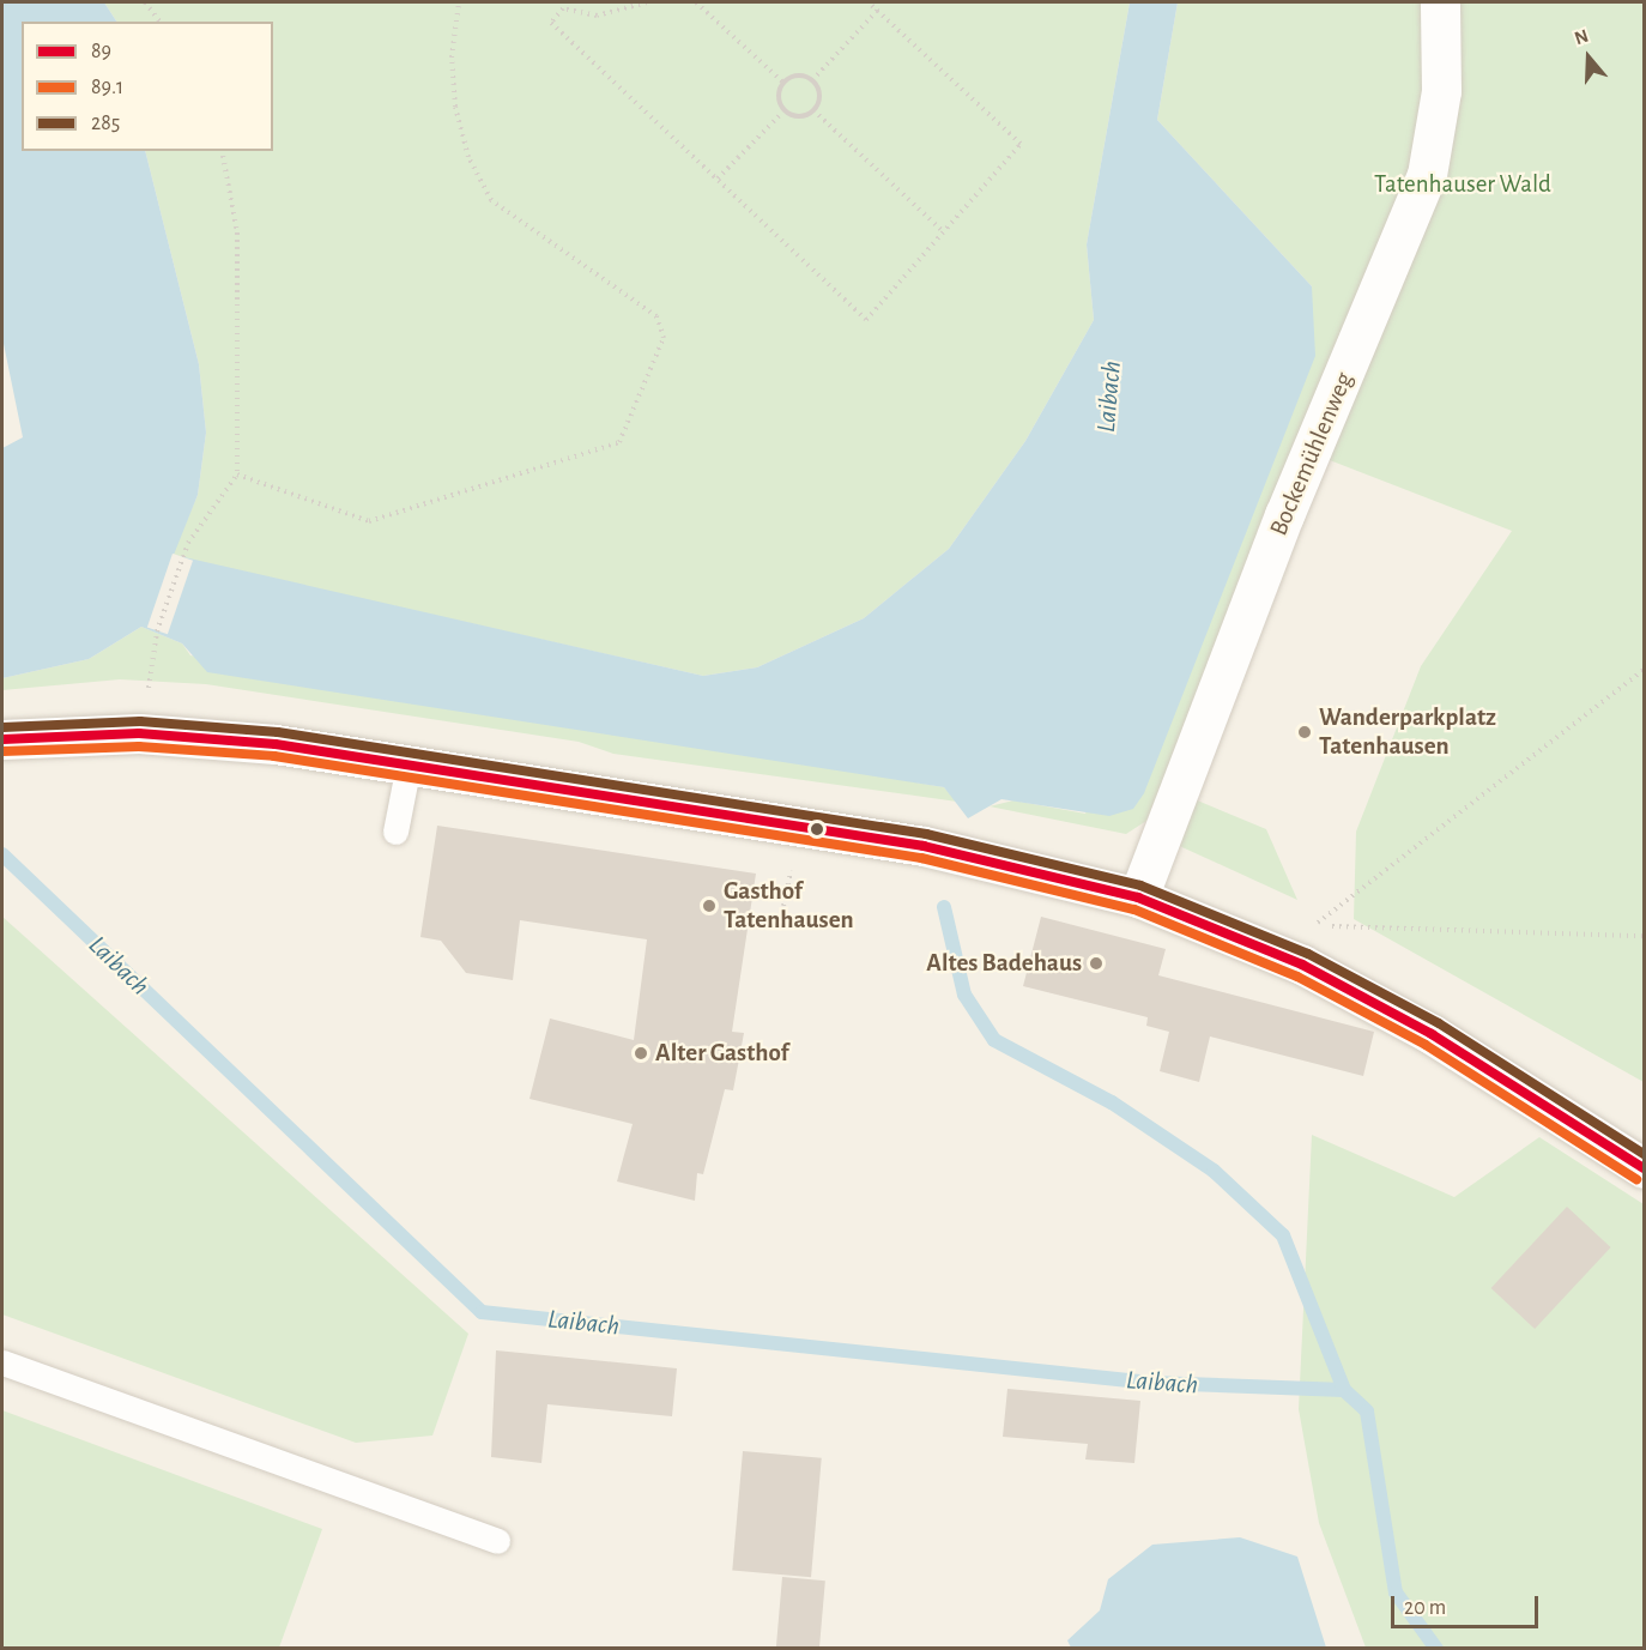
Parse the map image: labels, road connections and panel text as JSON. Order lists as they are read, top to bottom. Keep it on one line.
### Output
{"streets":{"main road":["Bockemühlenweg"]},"water":["Laibach"],"parks":["Tatenhauser Wald"],"places":["Wanderparkplatz Tatenhausen","Gasthof Tatenhausen","Altes Badehaus","Alter Gasthof"],"lines":["transit line 285","transit line 89","transit line 89.1"],"legend":["89","89.1","285"],"scale_bar":"20 m","north":"top"}
